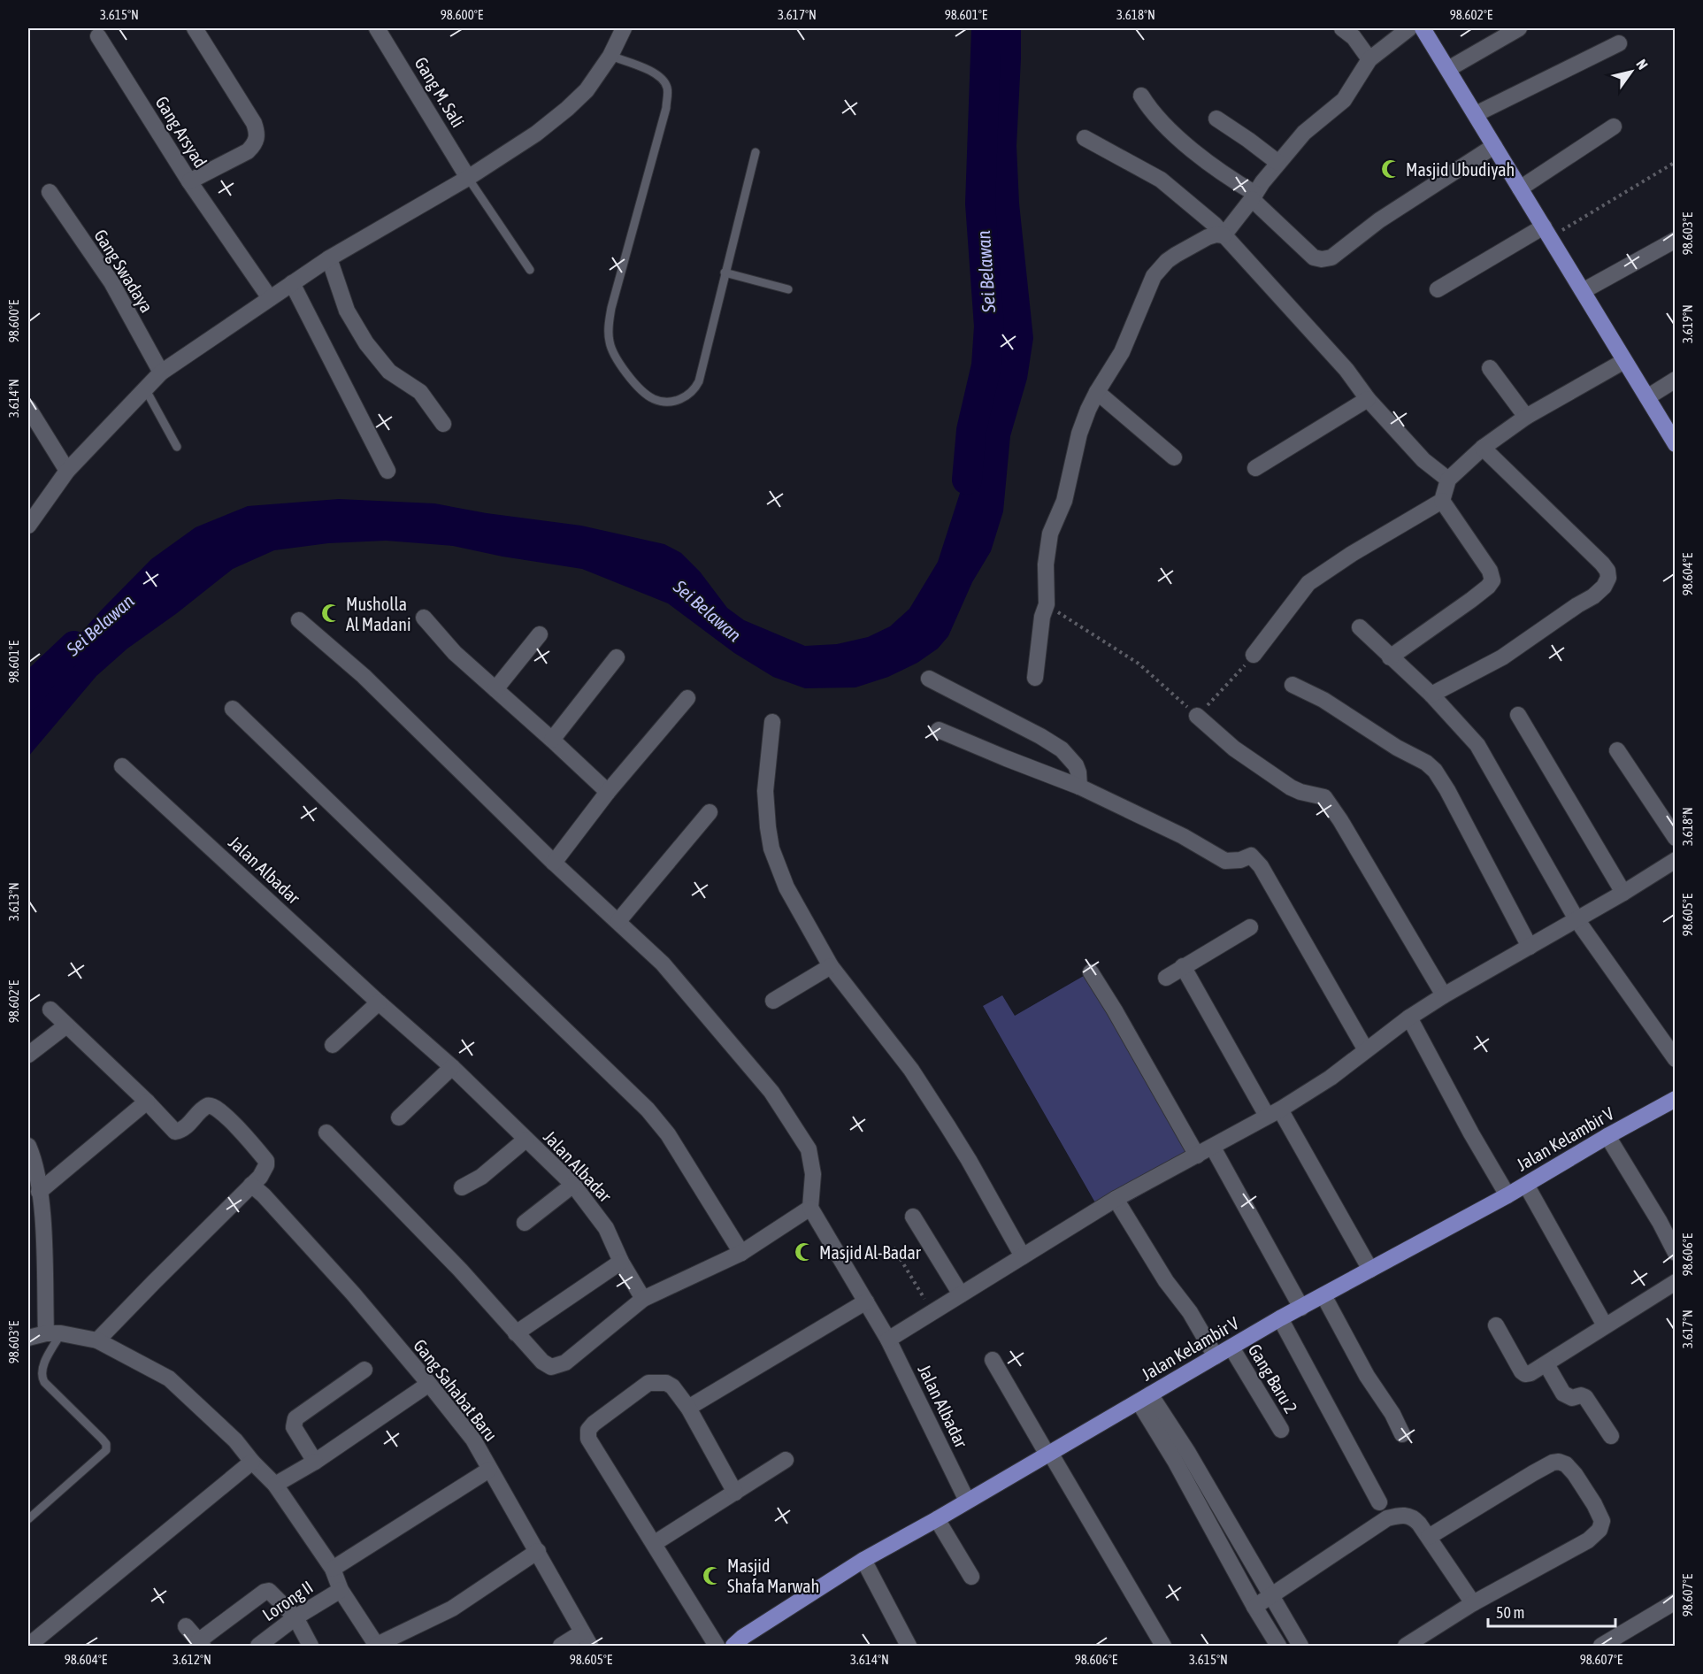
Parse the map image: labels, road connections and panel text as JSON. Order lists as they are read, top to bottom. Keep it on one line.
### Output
{"streets":{"main road":["Jalan Kelambir V"],"street":["Gang M. Sali","Gang Arsyad","Gang Swadaya","Jalan Albadar","Gang Baru 2","Gang Sahabat Baru","Lorong II"]},"crossings":[["Jalan Albadar","Jalan Kelambir V"],["Jalan Kelambir V","Gang Baru 2"]],"water":["Sei Belawan"],"places":{"mosque":["Masjid Ubudiyah","Musholla Al Madani","Masjid Al-Badar","Masjid Shafa Marwah"]},"scale_bar":"50 m","north":"top right","coordinates":["3.615°N","98.600°E","3.617°N","98.601°E","3.618°N","98.602°E","98.603°E","3.619°N","3.614°N","98.604°E","3.613°N","98.605°E","98.606°E","98.607°E","3.612°N"]}
